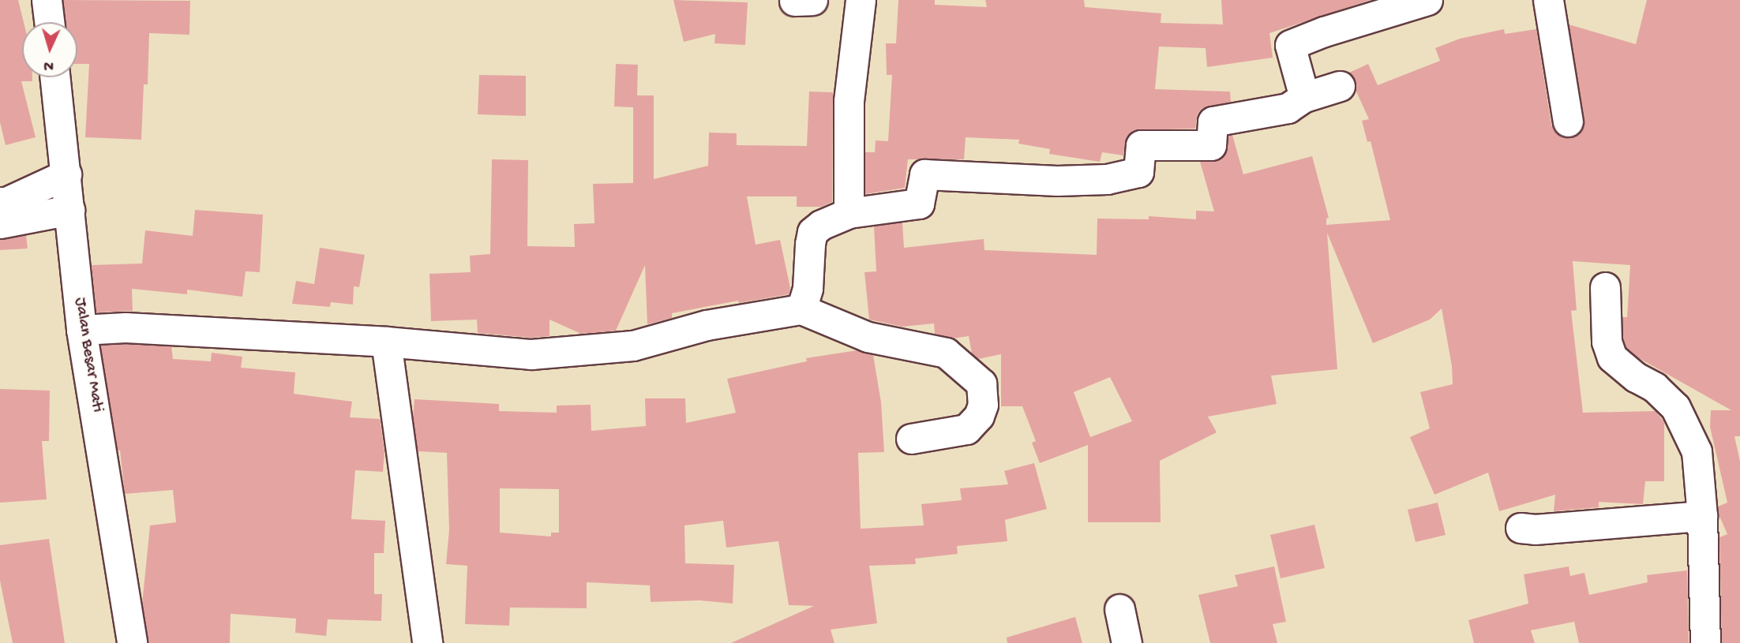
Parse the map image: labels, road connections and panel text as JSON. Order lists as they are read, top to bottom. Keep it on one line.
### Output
{"streets":{"street":["Jalan Besar Mati"]},"north":"bottom"}
